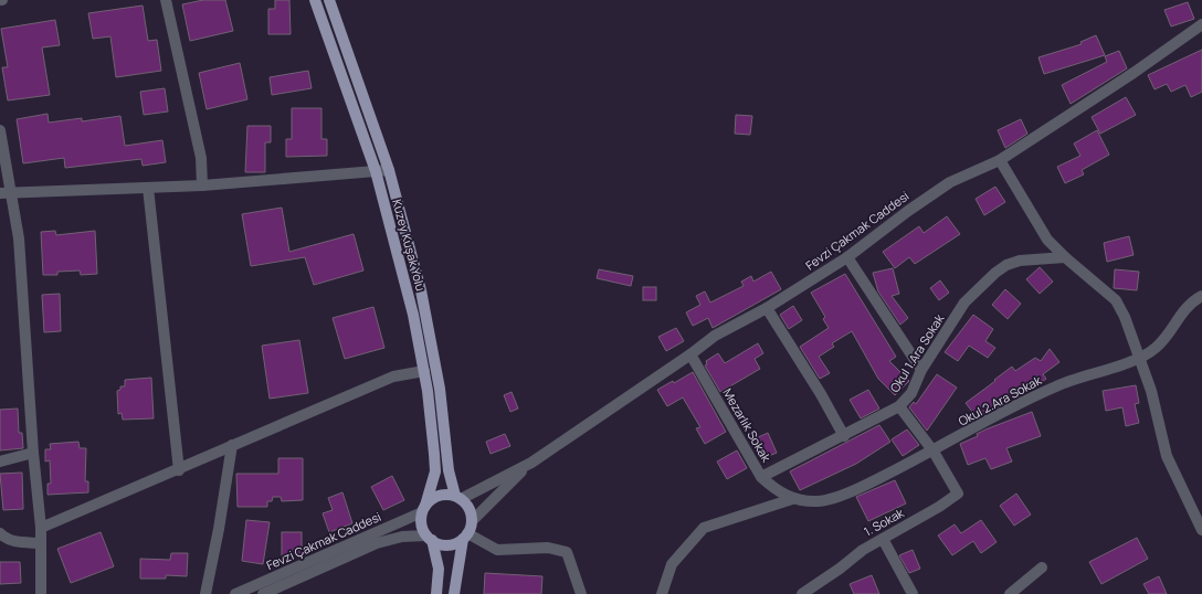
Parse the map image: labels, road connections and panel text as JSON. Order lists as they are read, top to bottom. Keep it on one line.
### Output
{"streets":{"main road":["Kuzey Kuşak Yolu"],"street":["Fevzi Çakmak Caddesi","Okul 1.Ara Sokak","Okul 2.Ara Sokak","Mezarlık Sokak","1. Sokak"]},"crossings":[["Fevzi Çakmak Caddesi","Kuzey Kuşak Yolu"],["Fevzi Çakmak Caddesi","Mezarlık Sokak"],["Okul 1.Ara Sokak","Mezarlık Sokak"],["Okul 2.Ara Sokak","Mezarlık Sokak"],["Okul 2.Ara Sokak","1. Sokak"]]}
